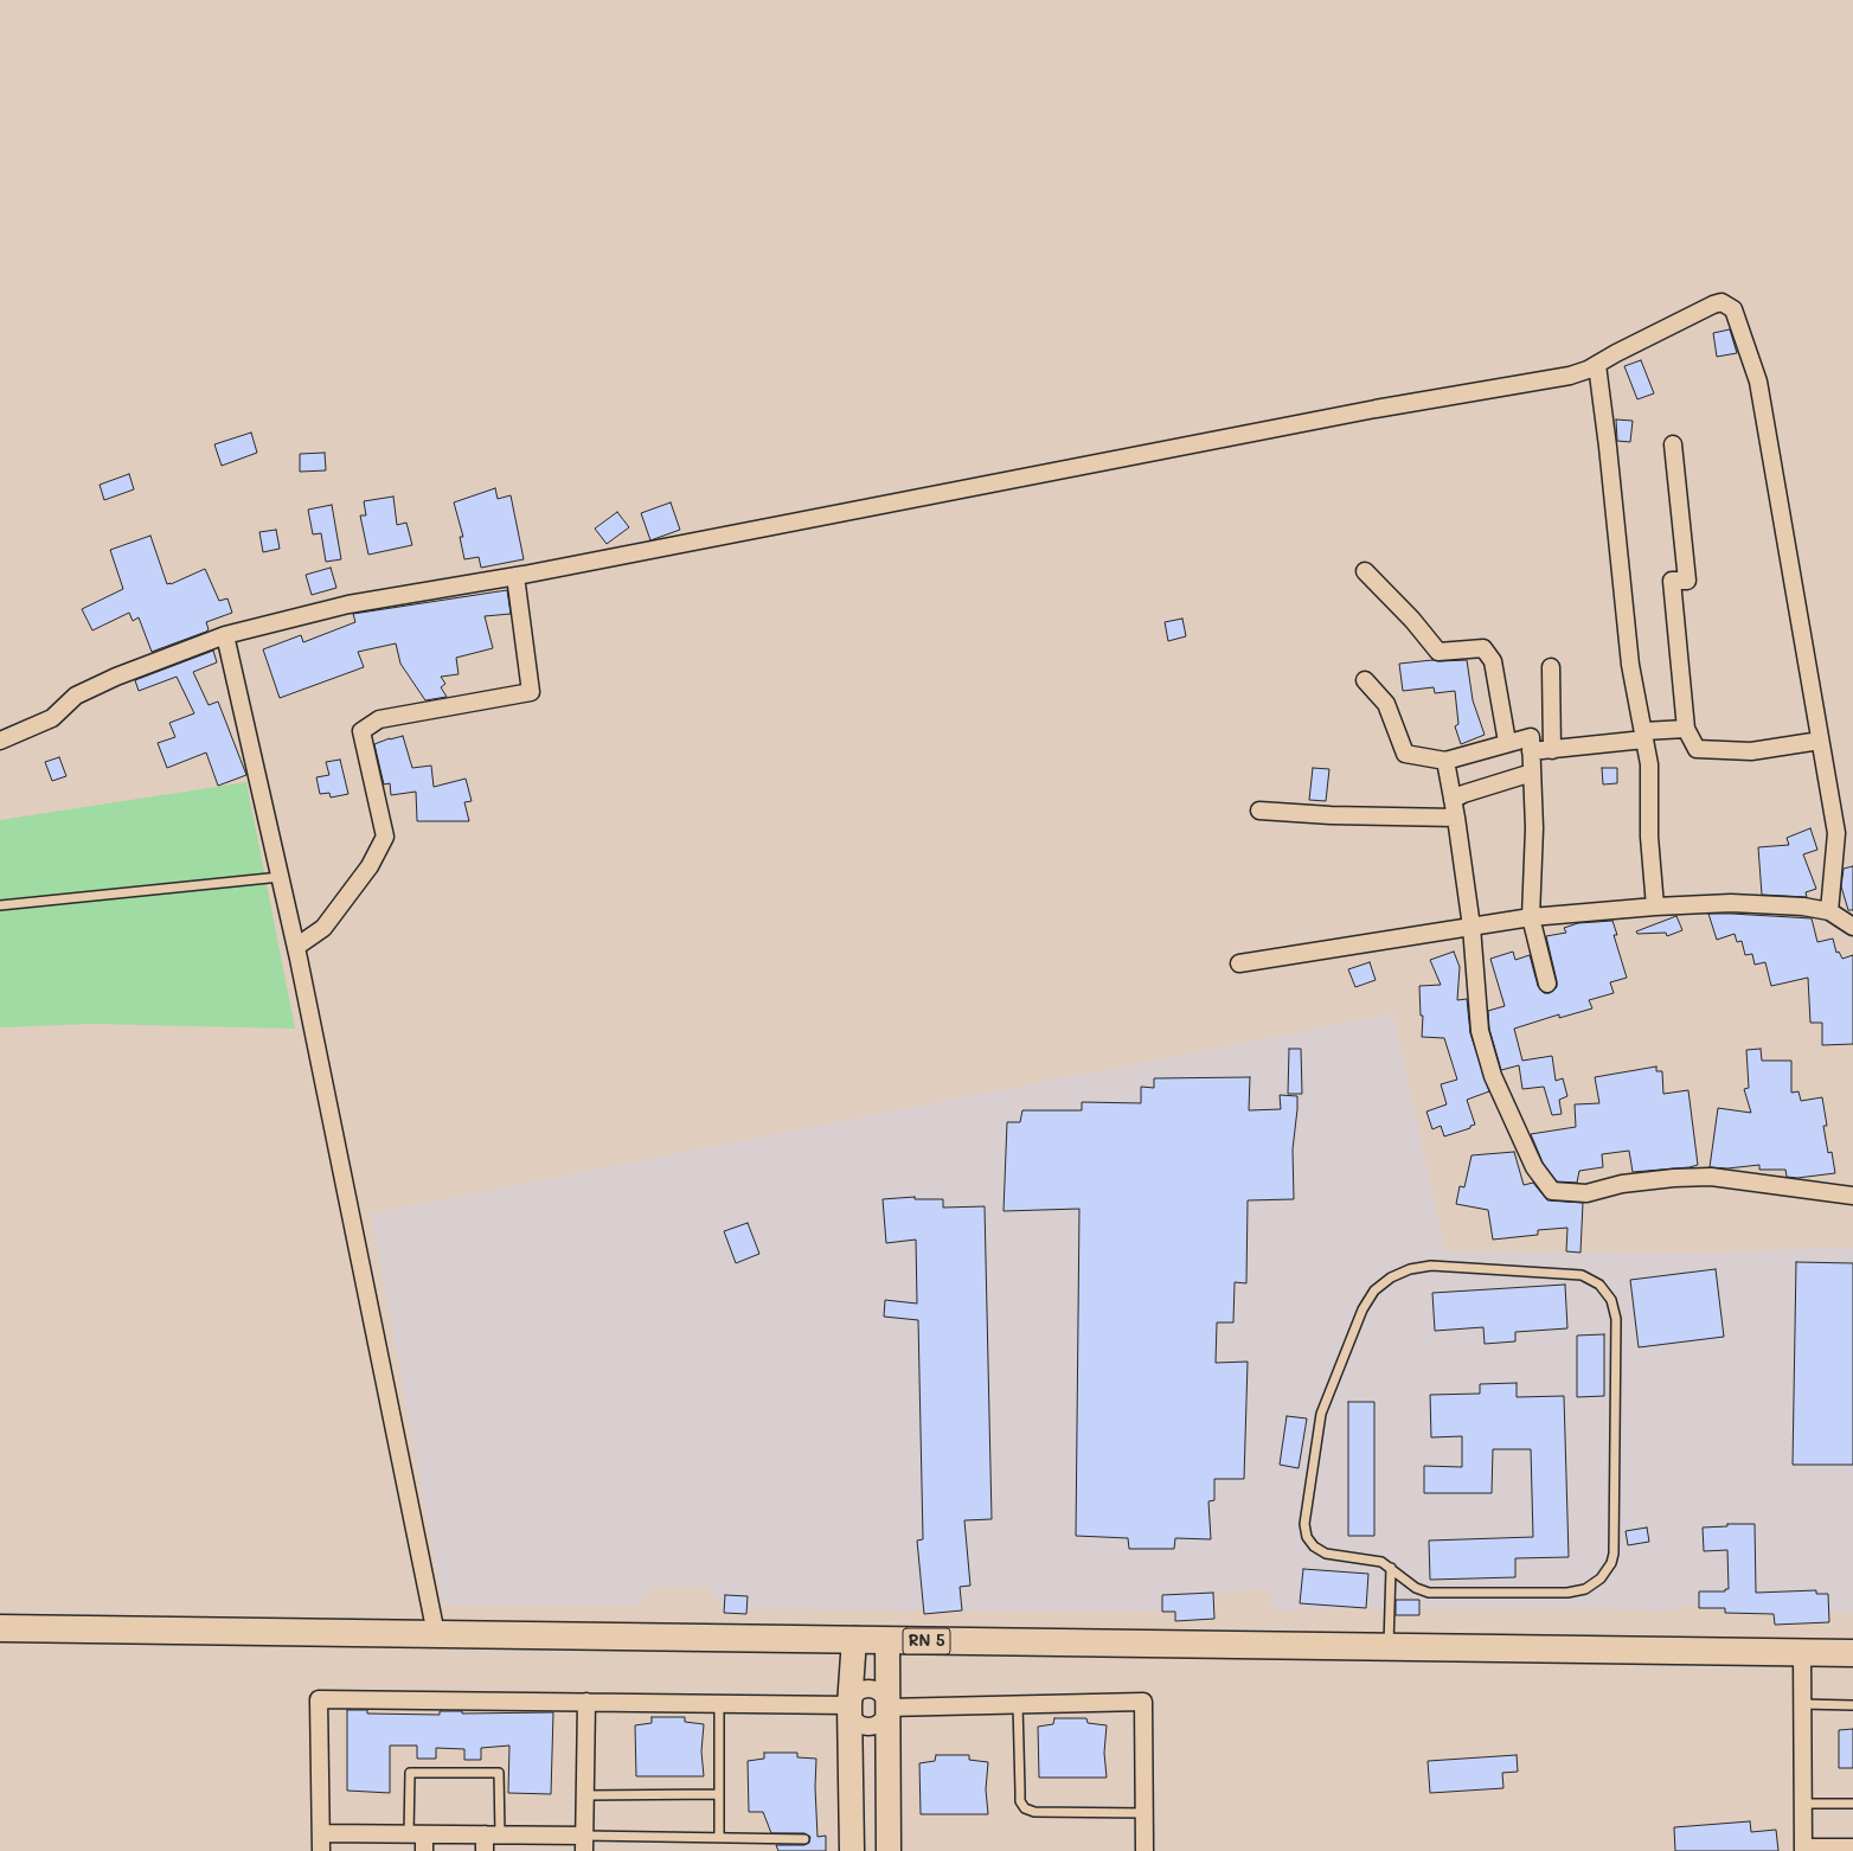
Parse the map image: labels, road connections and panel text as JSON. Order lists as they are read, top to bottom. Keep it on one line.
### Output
{"streets":{"main road":["RN 5"]}}
